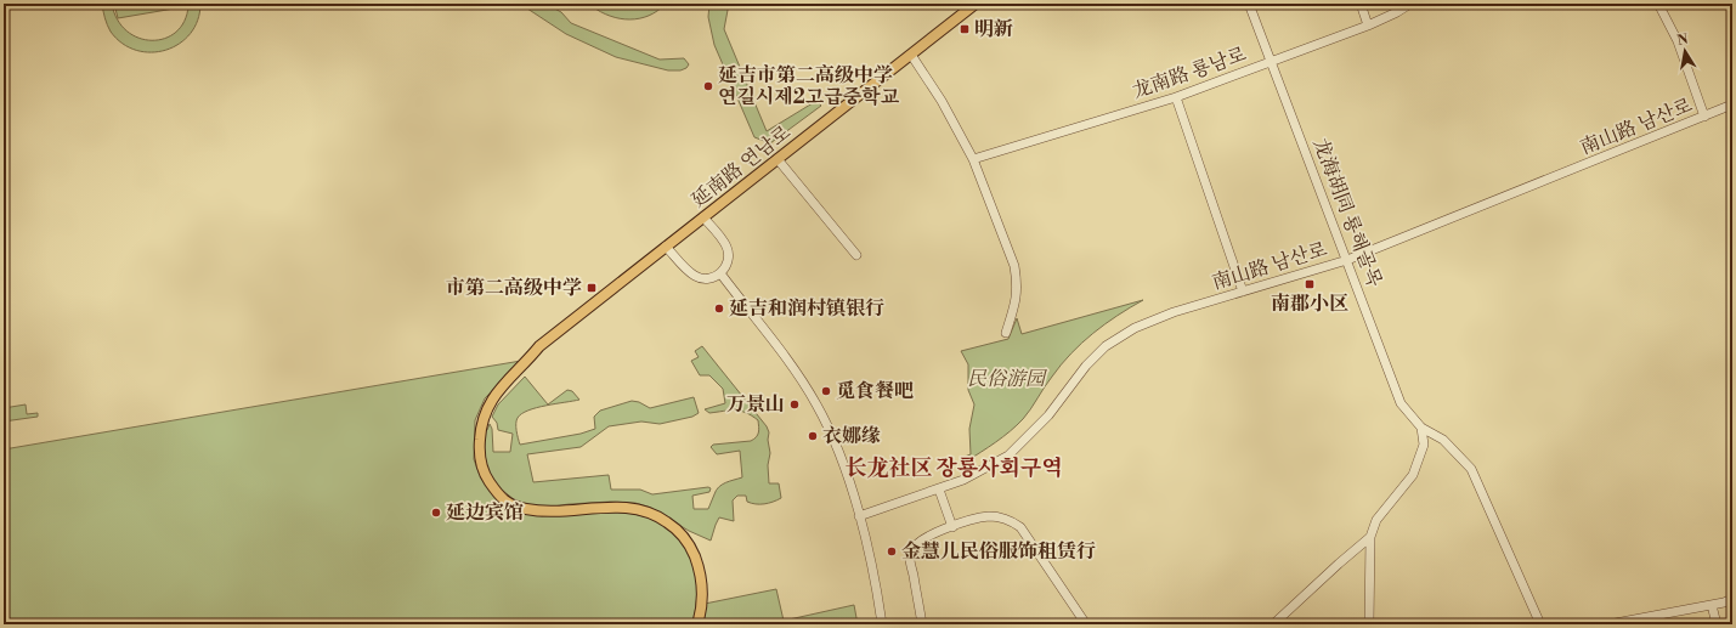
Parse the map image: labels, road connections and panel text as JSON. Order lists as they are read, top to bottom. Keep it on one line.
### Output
{"streets":{"main road":["延南路 연남로"],"street":["龙南路 룡남로","南山路 남산로","龙海胡同 룡해골목"]},"crossings":[["龙南路 룡남로","龙海胡同 룡해골목"],["南山路 남산로","龙海胡同 룡해골목"]],"districts":["长龙社区 장룡사회구역"],"parks":["民俗游园"],"places":{"transit":["明新","南郡小区","市第二高级中学"],"other":["延吉市第二高级中学 연길시제2고급중학교","延吉和润村镇银行","觅食餐吧","万景山","衣娜缘","延边宾馆","金慧儿民俗服饰租赁行"]},"north":"top"}
